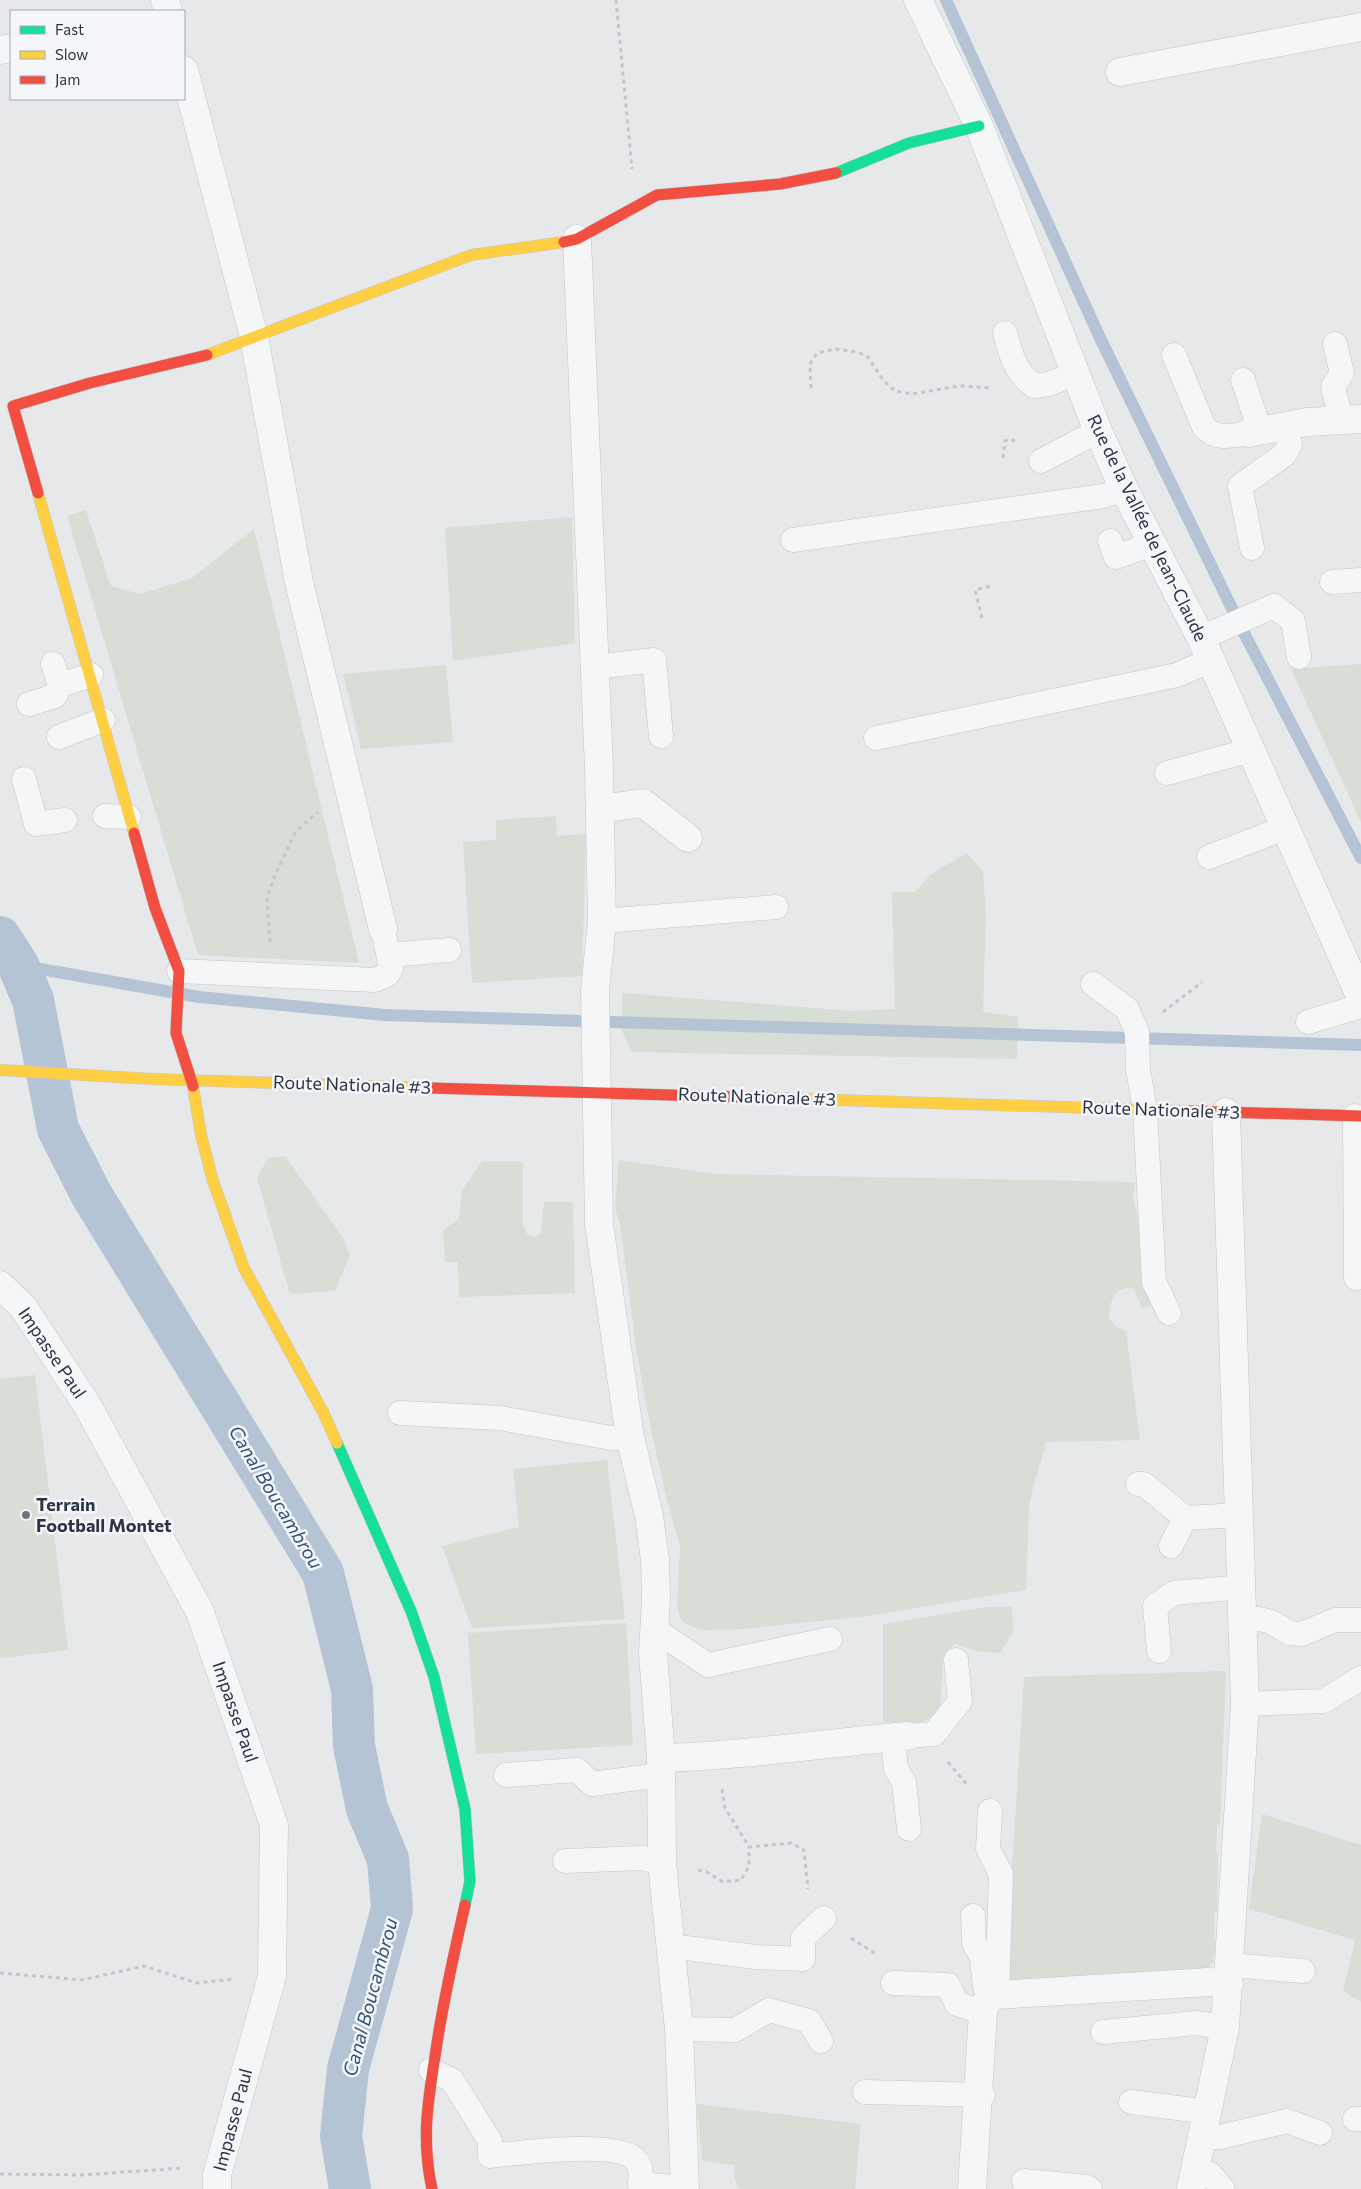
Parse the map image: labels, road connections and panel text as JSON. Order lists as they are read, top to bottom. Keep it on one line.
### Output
{"streets":{"street":["Rue de la Vallée de Jean-Claude","Route Nationale #3","Impasse Paul"]},"water":["Canal Boucambrou"],"places":["Terrain Football Montet"],"legend":["Fast","Slow","Jam"]}
